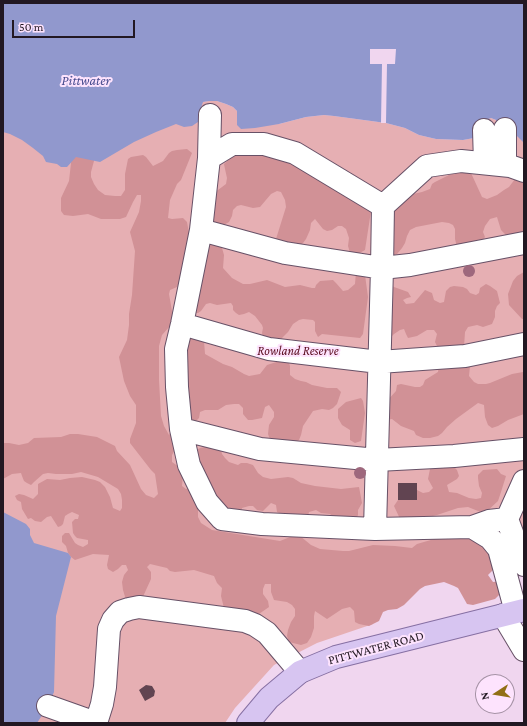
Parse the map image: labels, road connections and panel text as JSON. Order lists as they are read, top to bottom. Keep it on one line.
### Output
{"streets":{"main road":["PITTWATER ROAD"]},"water":["Pittwater"],"parks":["Rowland Reserve"],"scale_bar":"50 m","north":"left"}
